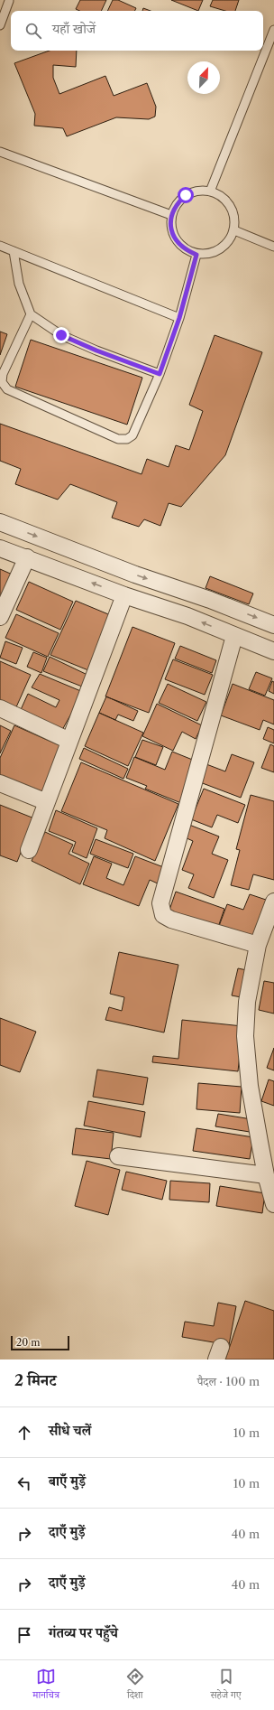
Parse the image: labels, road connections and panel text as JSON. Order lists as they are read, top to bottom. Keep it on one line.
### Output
{"scale_bar":"20 m","north":"top right","page":{"search":"यहाँ खोजें","scale":"20 m","heading":["2 मिनट","पैदल · 100 m"],"list":[["सीधे चलें","10 m"],["बाएँ मुड़ें","10 m"],["दाएँ मुड़ें","40 m"],["दाएँ मुड़ें","40 m"],"गंतव्य पर पहुँचे"],"nav":["मानचित्र","दिशा","सहेजे गए"]}}
